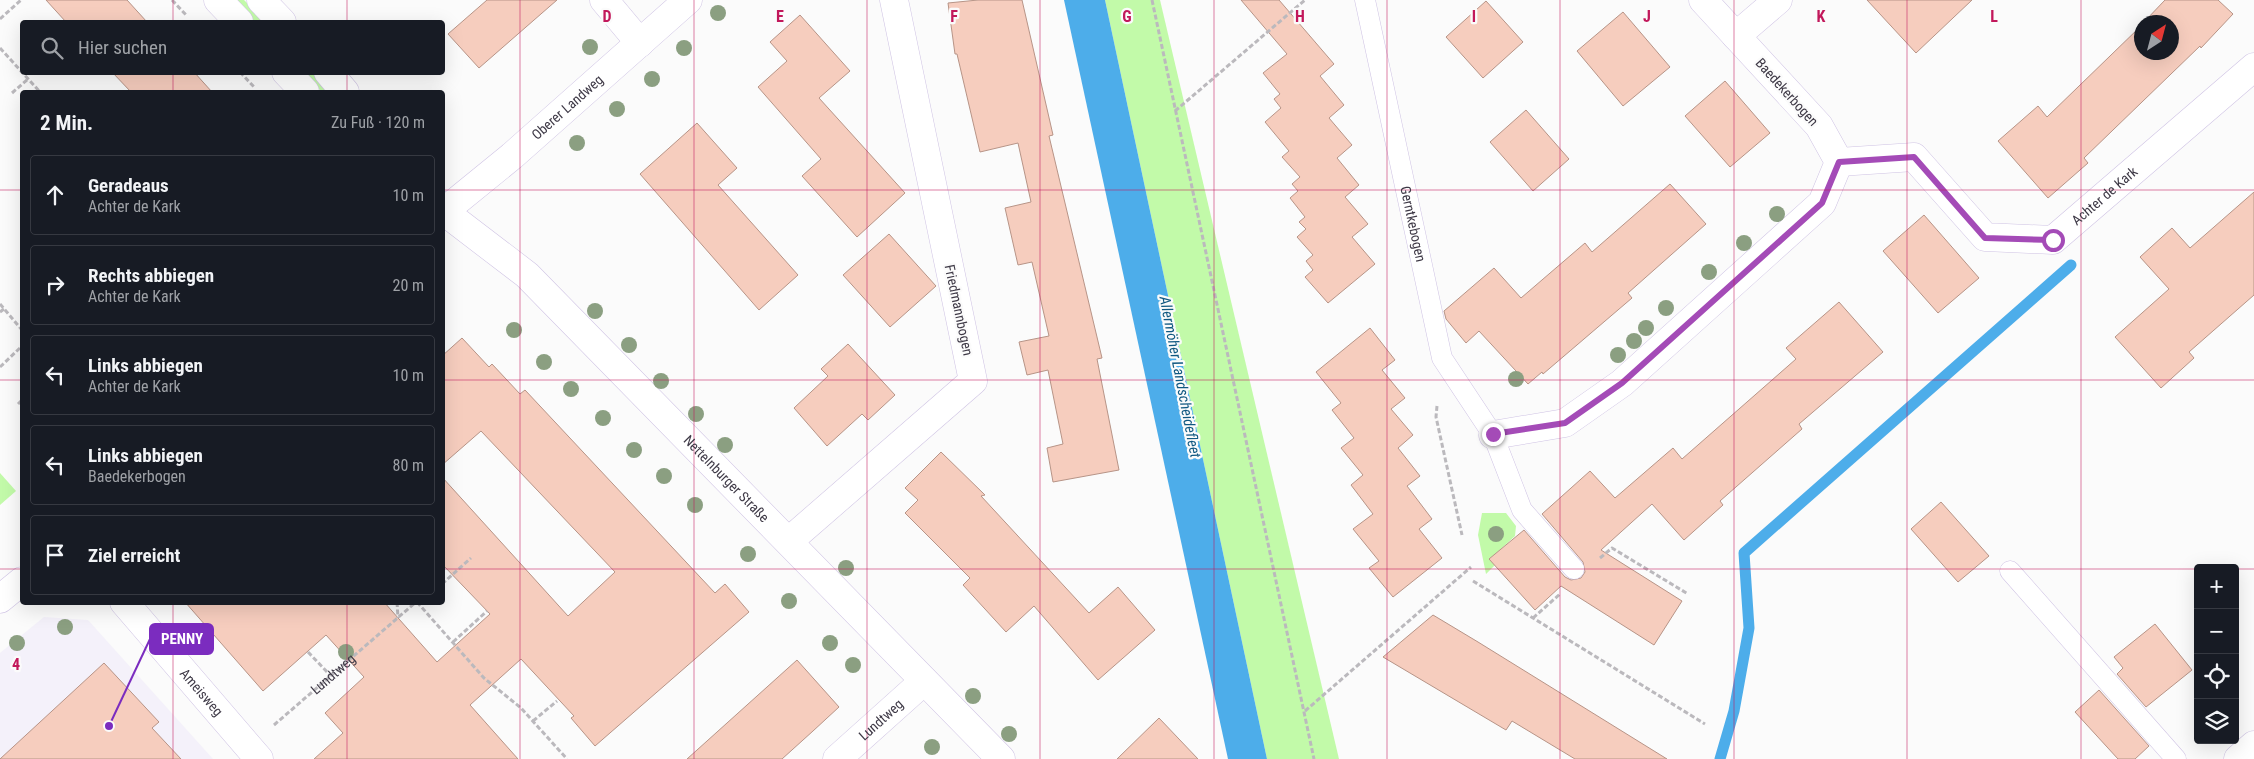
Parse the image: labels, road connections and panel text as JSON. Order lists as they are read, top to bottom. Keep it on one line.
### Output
{"streets":{"street":["Baedekerbogen","Oberer Landweg","Achter de Kark","Friedmannbogen","Nettelnburger Straße","Lundtweg","Ameisweg"],"lane":["Gerntkebogen"]},"crossings":[["Baedekerbogen","Achter de Kark"],["Friedmannbogen","Nettelnburger Straße"],["Nettelnburger Straße","Lundtweg"],["Lundtweg","Ameisweg"]],"water":["Allermöher Landscheidefleet"],"places":["PENNY"],"north":"top right","page":{"search":"Hier suchen","heading":["2 Min.","Zu Fuß · 120 m"],"list":[["Geradeaus","Achter de Kark","10 m"],["Rechts abbiegen","Achter de Kark","20 m"],["Links abbiegen","Achter de Kark","10 m"],["Links abbiegen","Baedekerbogen","80 m"],"Ziel erreicht"],"map_buttons":["+","−"]},"grid":{"columns":["D","E","F","G","H","I","J","K","L"],"rows":["4"]}}
